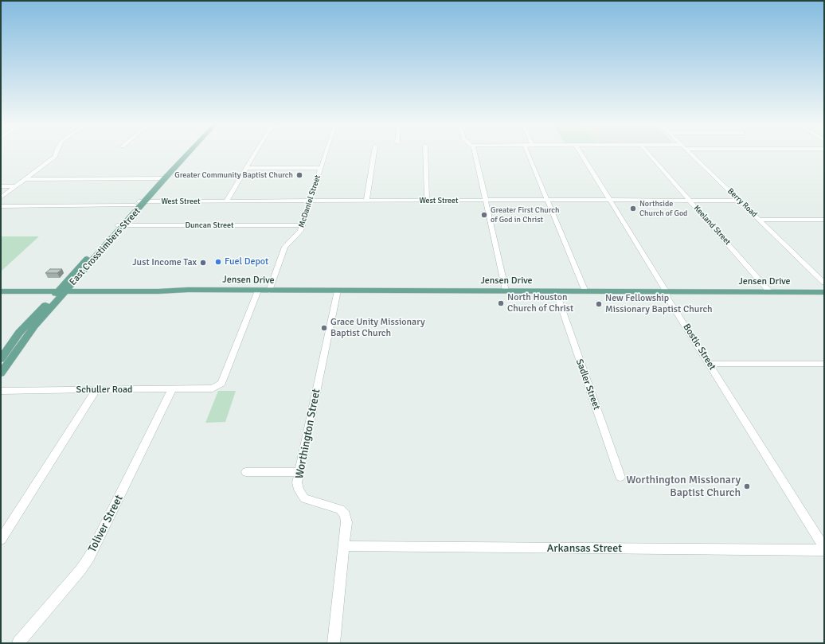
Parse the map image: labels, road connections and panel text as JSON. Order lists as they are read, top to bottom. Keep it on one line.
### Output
{"streets":{"main road":["East Crosstimbers Street","Jensen Drive"],"street":["West Street","McDaniel Street","Berry Road","Duncan Street","Keeland Street","Bostic Street","Sadler Street","Schuller Road","Worthington Street","Toliver Street","Arkansas Street"]},"crossings":[["West Street","McDaniel Street"],["West Street","Berry Road"],["West Street","Keeland Street"],["West Street","East Crosstimbers Street"],["West Street","Bostic Street"],["McDaniel Street","Duncan Street"],["McDaniel Street","Jensen Drive"],["Duncan Street","East Crosstimbers Street"],["Keeland Street","Jensen Drive"],["East Crosstimbers Street","Jensen Drive"],["Jensen Drive","Bostic Street"],["Jensen Drive","Sadler Street"],["Jensen Drive","Schuller Road"],["Jensen Drive","Worthington Street"],["Bostic Street","Arkansas Street"],["Schuller Road","Toliver Street"],["Worthington Street","Arkansas Street"]],"places":["Greater Community Baptist Church","Northside Church of God","Greater First Church of God in Christ","Fuel Depot","Just Income Tax","North Houston Church of Christ","New Fellowship Missionary Baptist Church","Grace Unity Missionary Baptist Church","Worthington Missionary Baptist Church"]}
